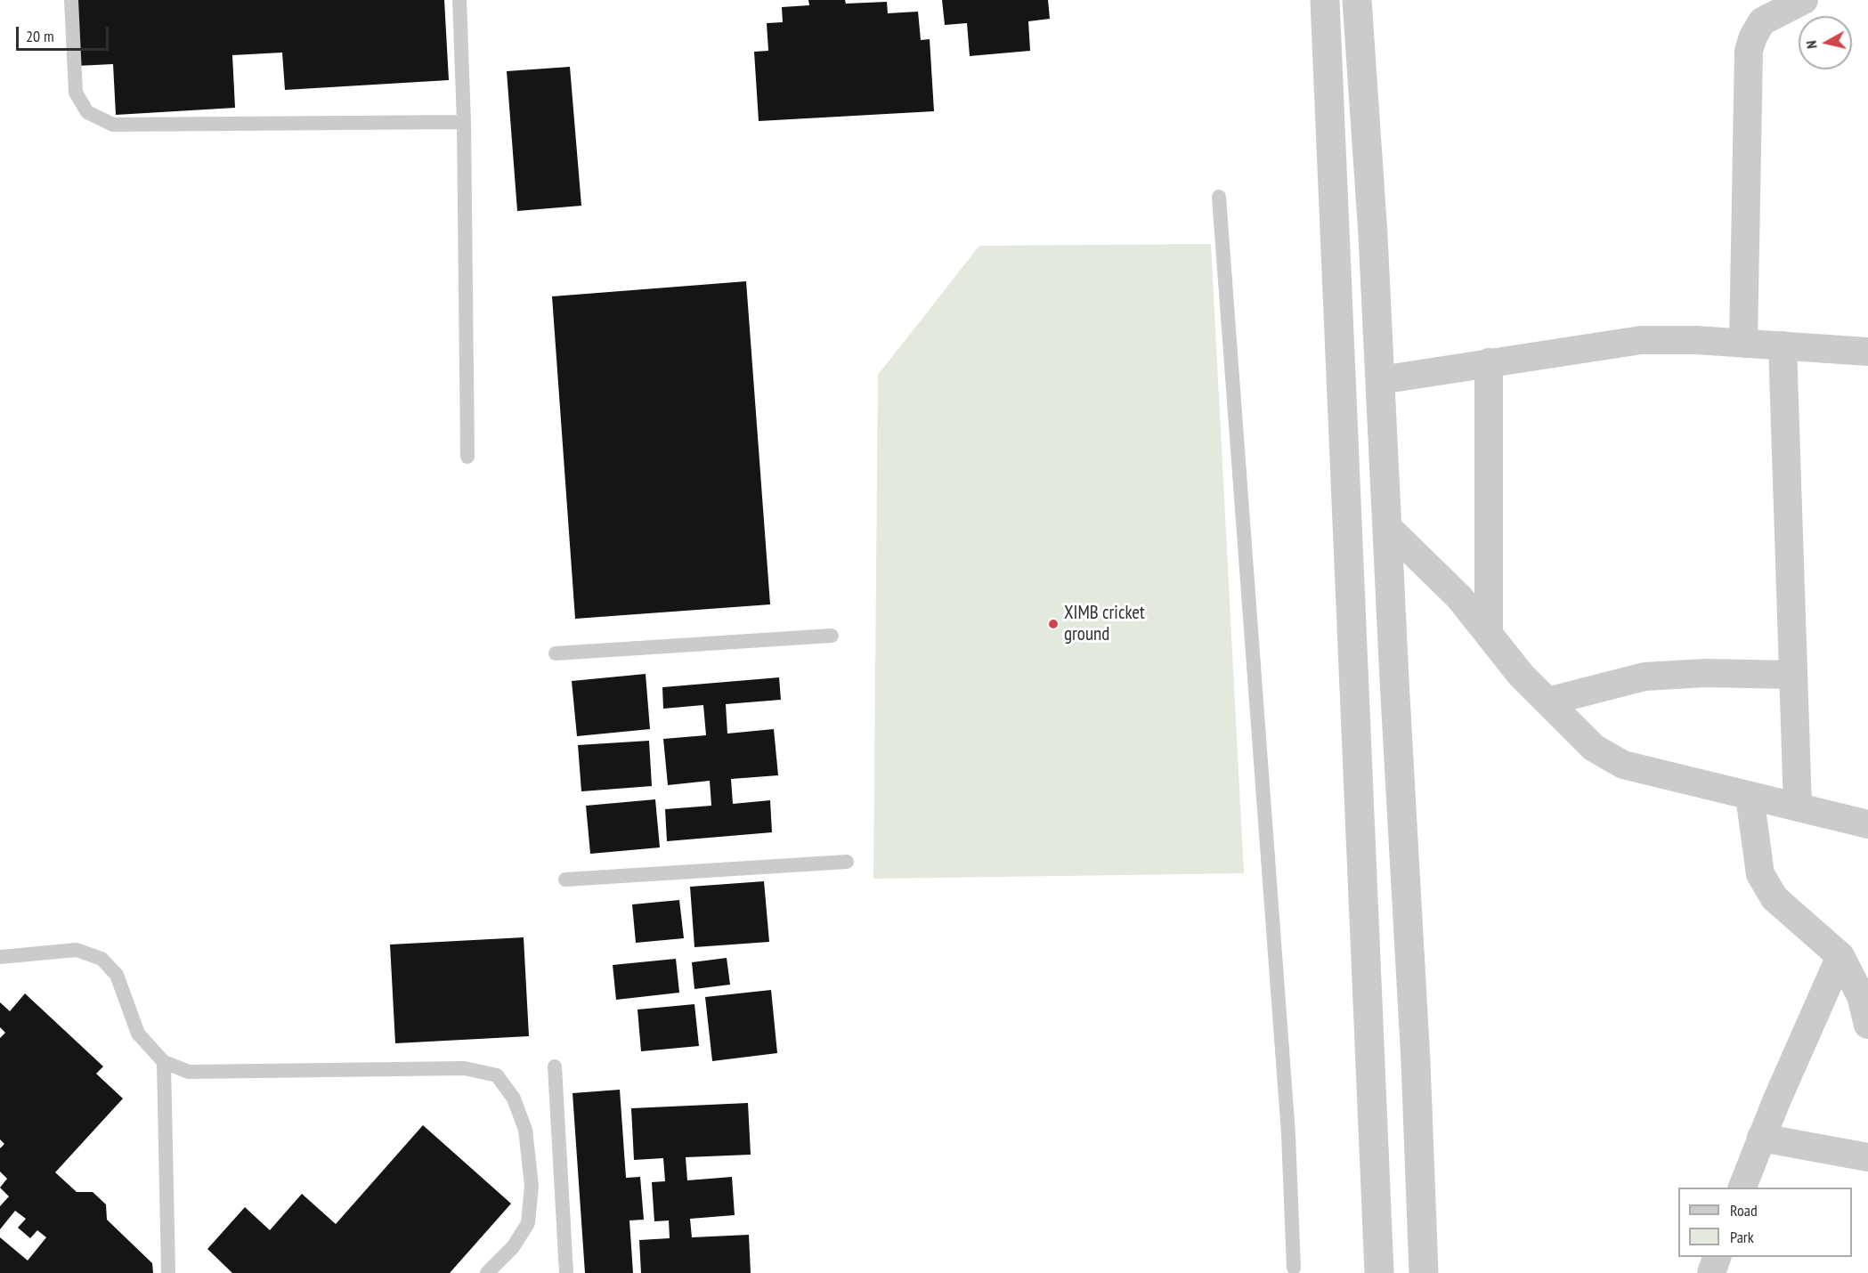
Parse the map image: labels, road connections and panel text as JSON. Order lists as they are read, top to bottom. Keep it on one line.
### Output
{"places":["XIMB cricket ground"],"legend":["Road","Park"],"scale_bar":"20 m","north":"left"}
